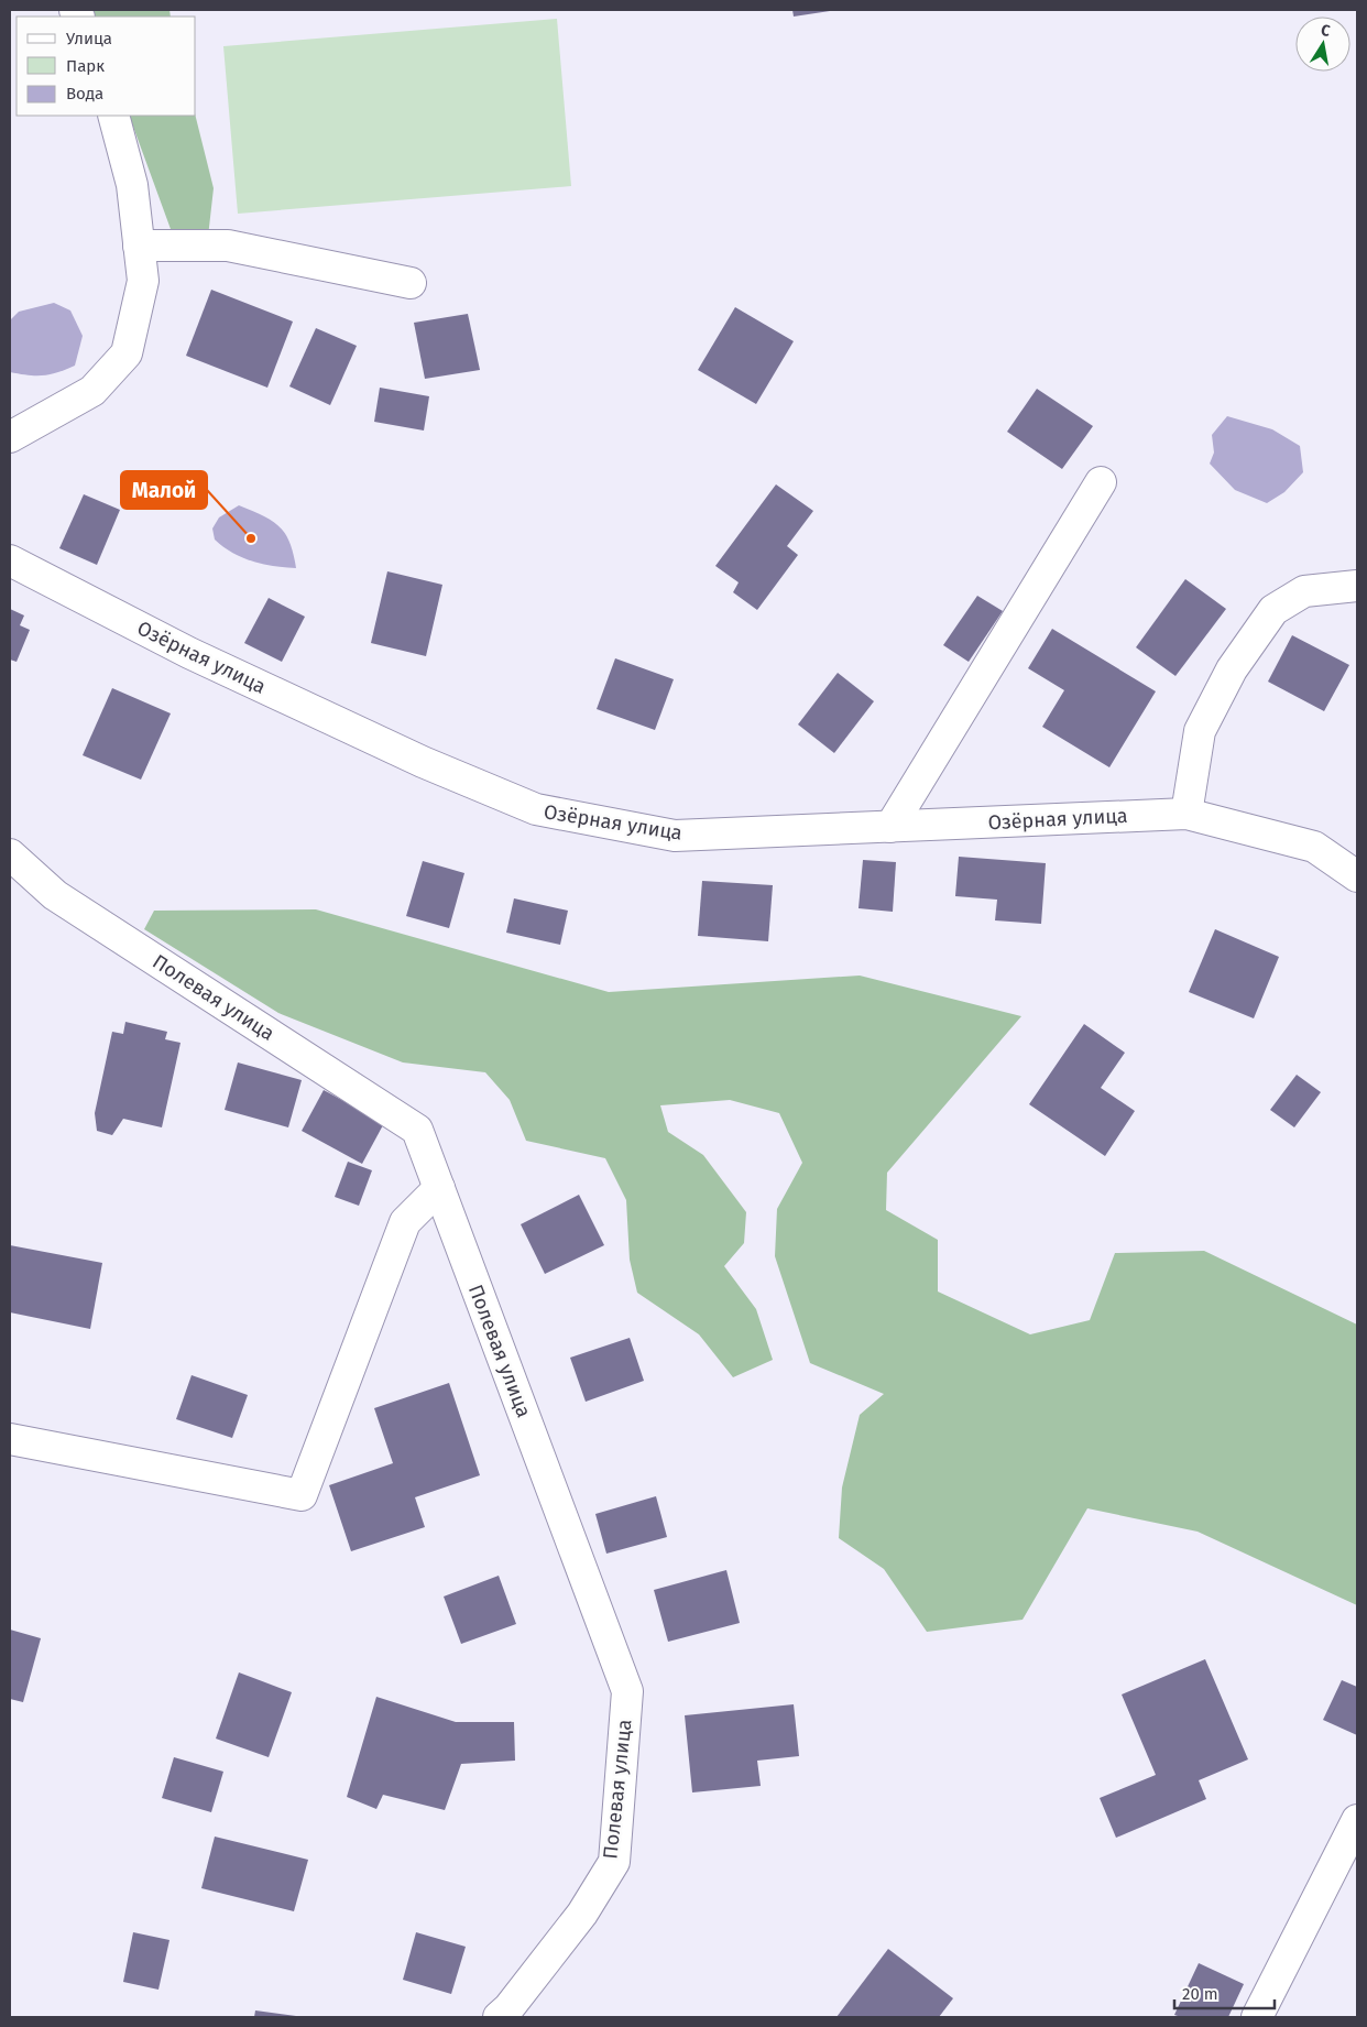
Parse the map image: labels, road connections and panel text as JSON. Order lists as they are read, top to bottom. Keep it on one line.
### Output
{"streets":{"street":["Озёрная улица","Полевая улица"]},"places":["Малой"],"legend":["Улица","Парк","Вода"],"scale_bar":"20 m","north":"top"}
